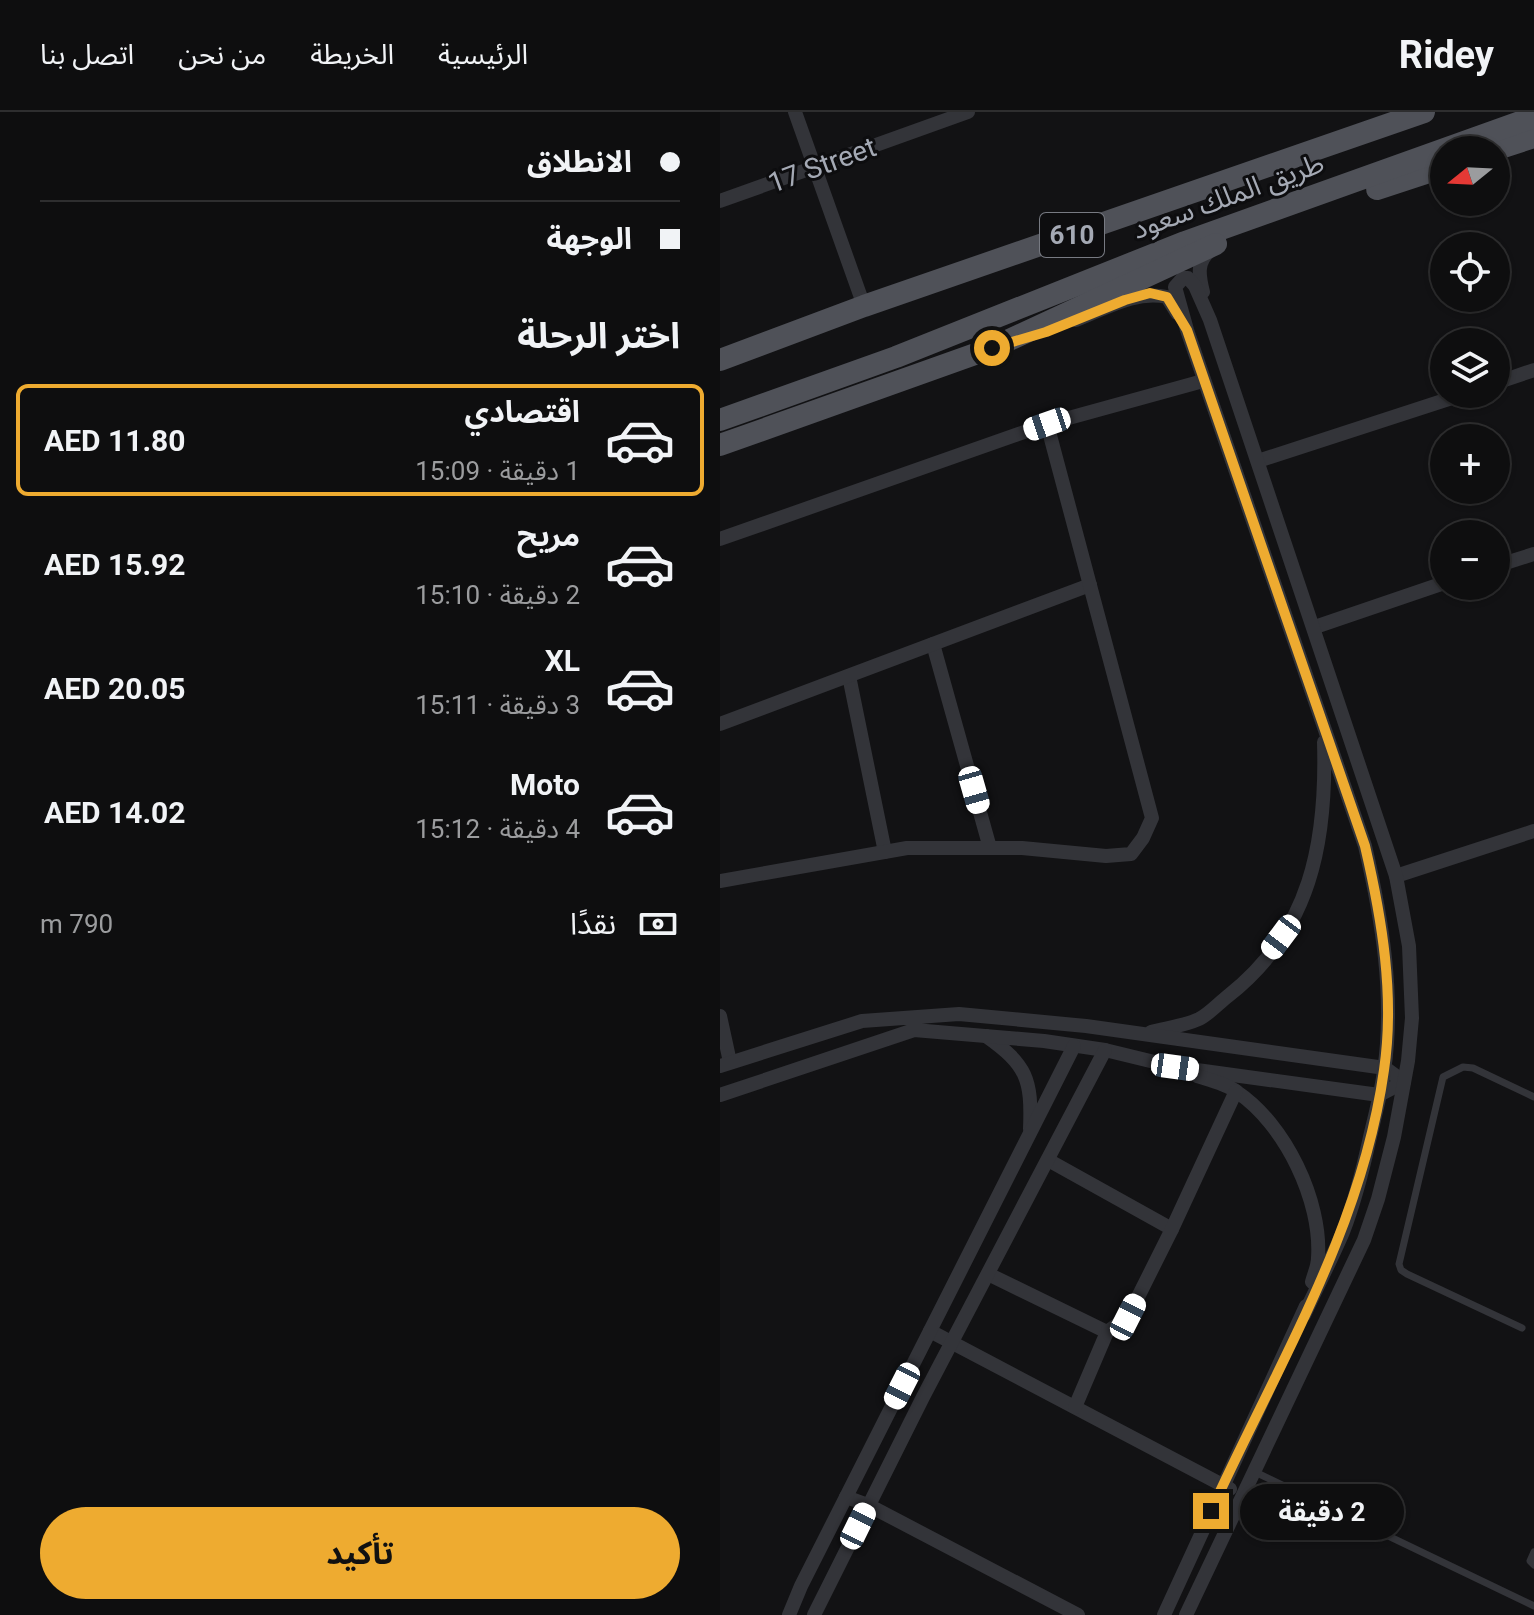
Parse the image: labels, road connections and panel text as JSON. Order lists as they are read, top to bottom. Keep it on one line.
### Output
{"streets":{"main road":["طريق الملك سعود","610"],"street":["17 Street"]},"north":"left","page":{"header":"Ridey","nav":["الرئيسية","الخريطة","من نحن","اتصل بنا"],"banner":["الانطلاق","الوجهة"],"map_buttons":["+","−"],"heading":"اختر الرحلة","list":[{"name":"اقتصادي","note":"1 دقيقة · 15:09","value":"AED 11.80"},{"name":"مريح","note":"2 دقيقة · 15:10","value":"AED 15.92"},{"name":"XL","note":"3 دقيقة · 15:11","value":"AED 20.05"},{"name":"Moto","note":"4 دقيقة · 15:12","value":"AED 14.02"}],"pay":["نقدًا","790 m"],"bubble":"2 دقيقة","buttons":"تأكيد"}}
